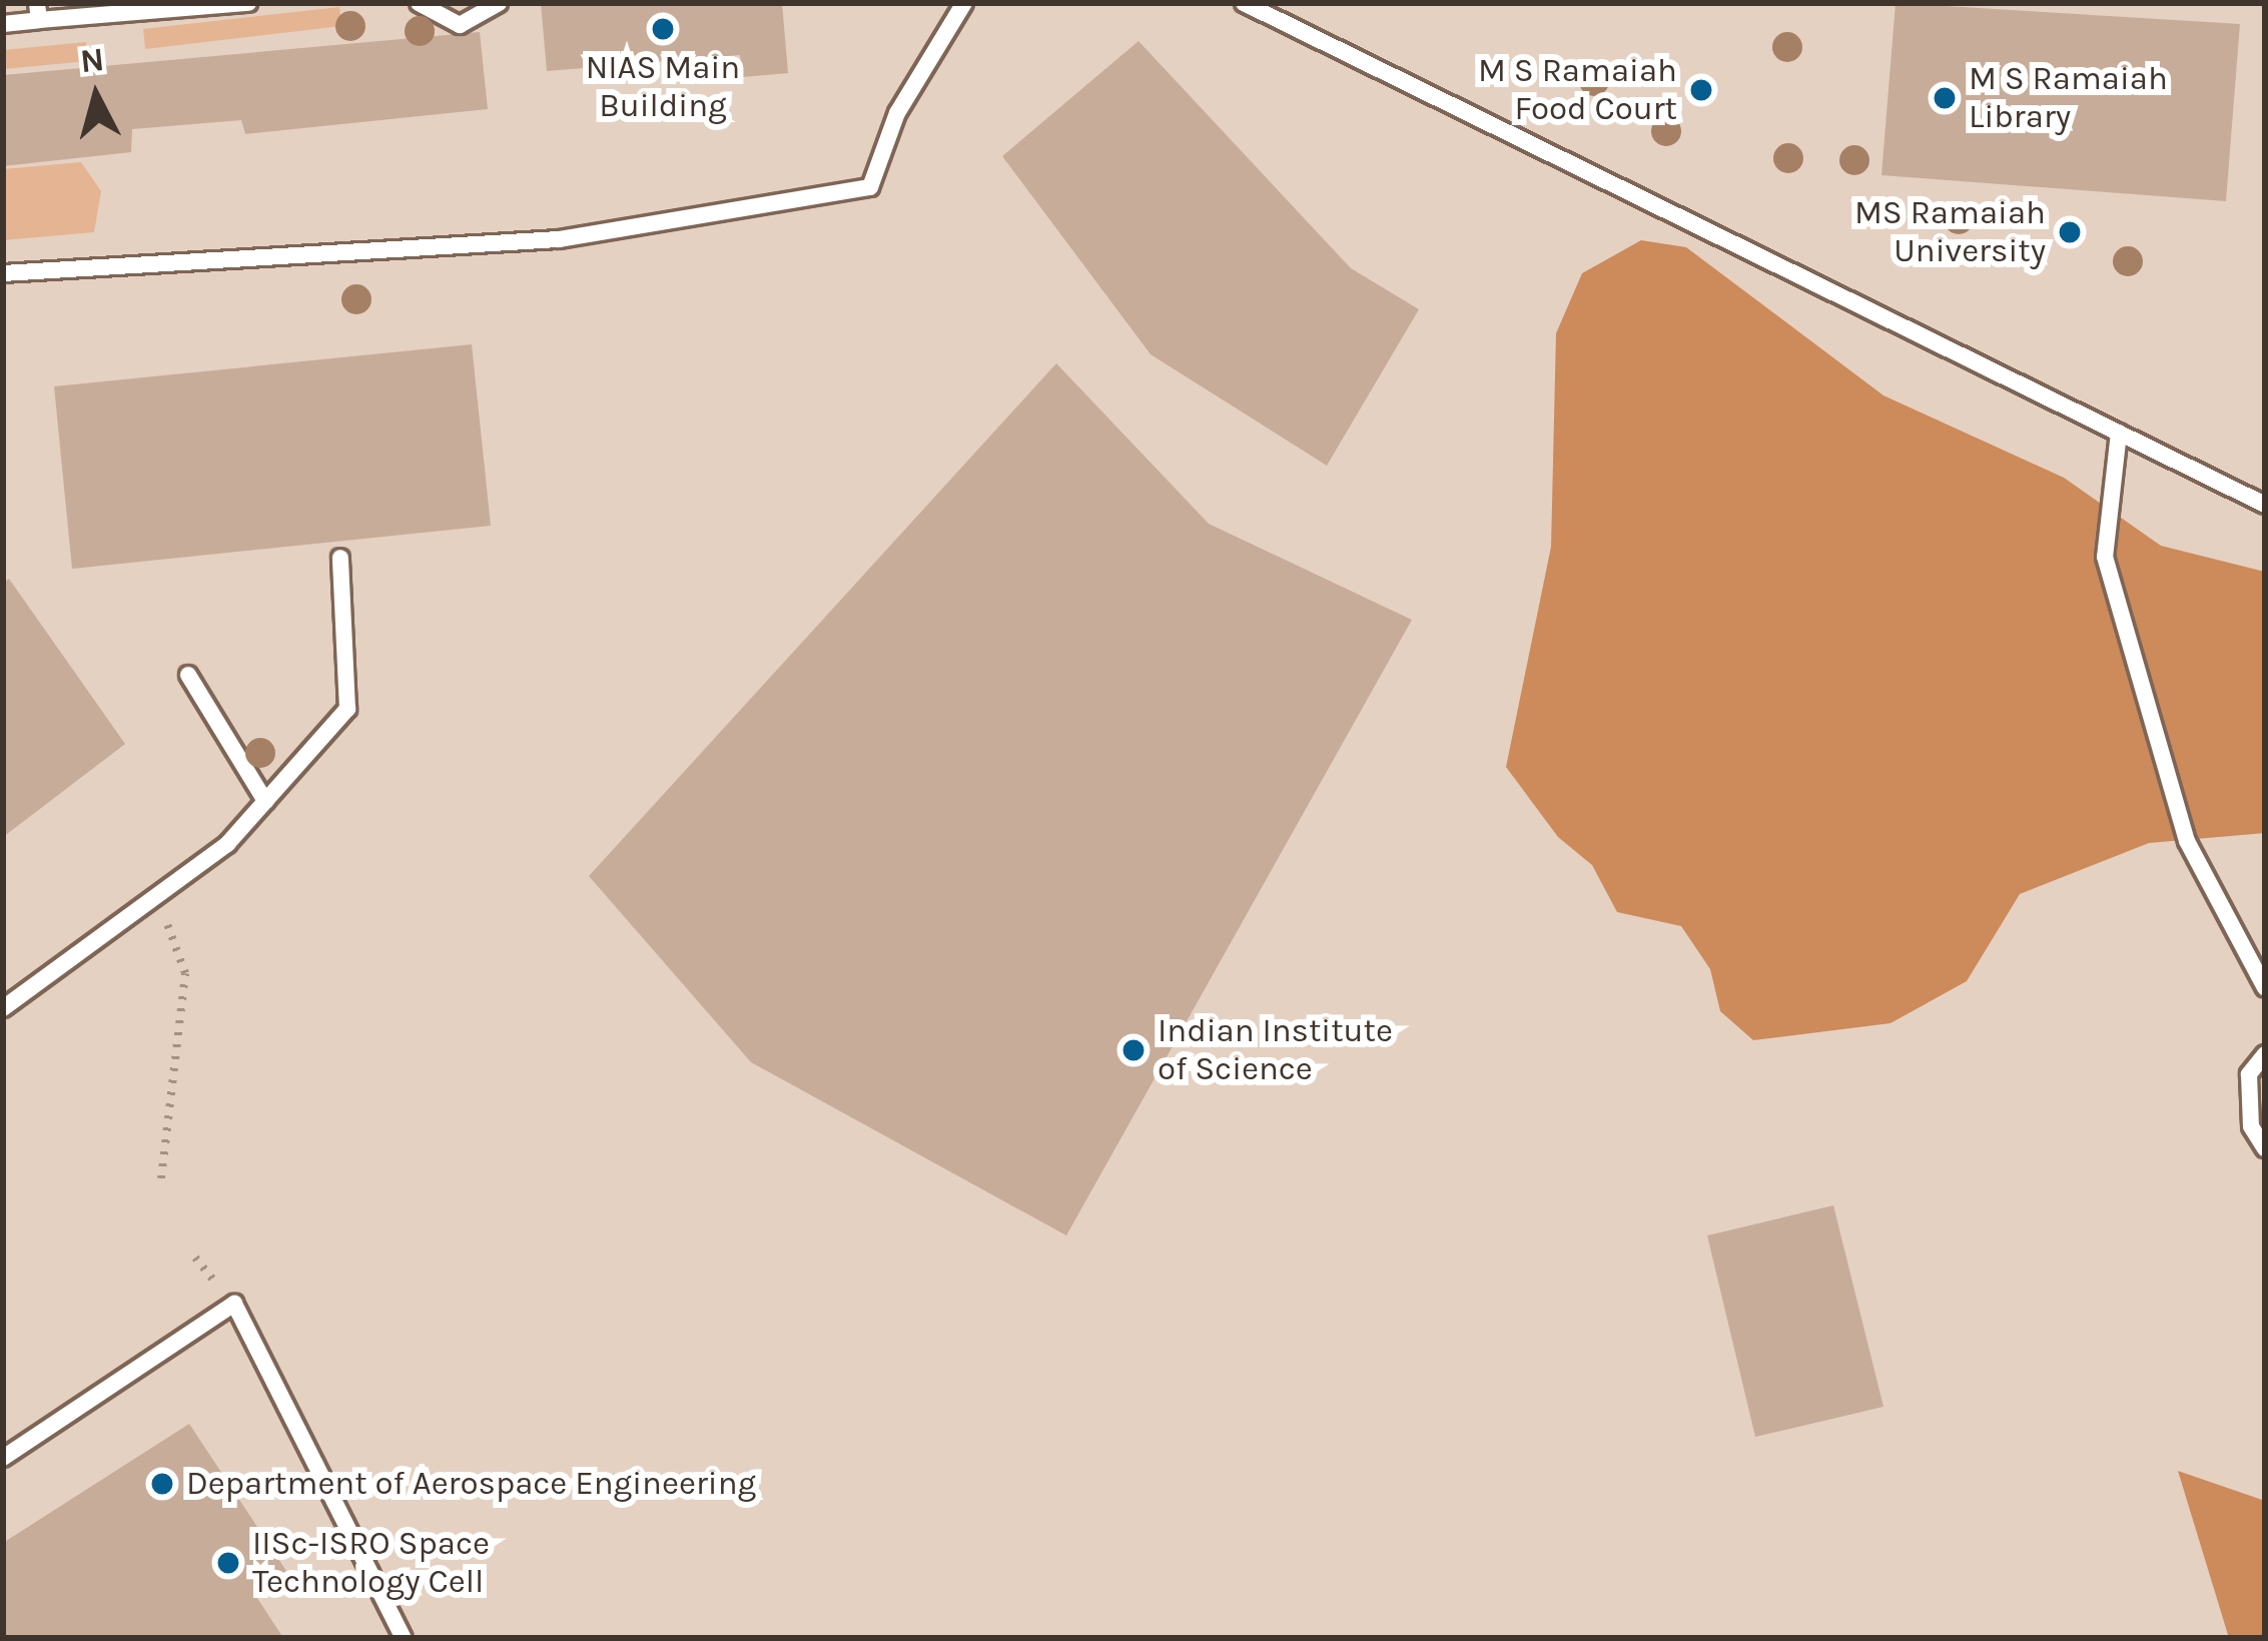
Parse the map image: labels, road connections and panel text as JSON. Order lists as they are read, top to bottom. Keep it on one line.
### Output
{"places":["NIAS Main Building","M S Ramaiah Food Court","M S Ramaiah Library","MS Ramaiah University","Indian Institute of Science","Department of Aerospace Engineering","IISc-ISRO Space Technology Cell"],"north":"top"}
